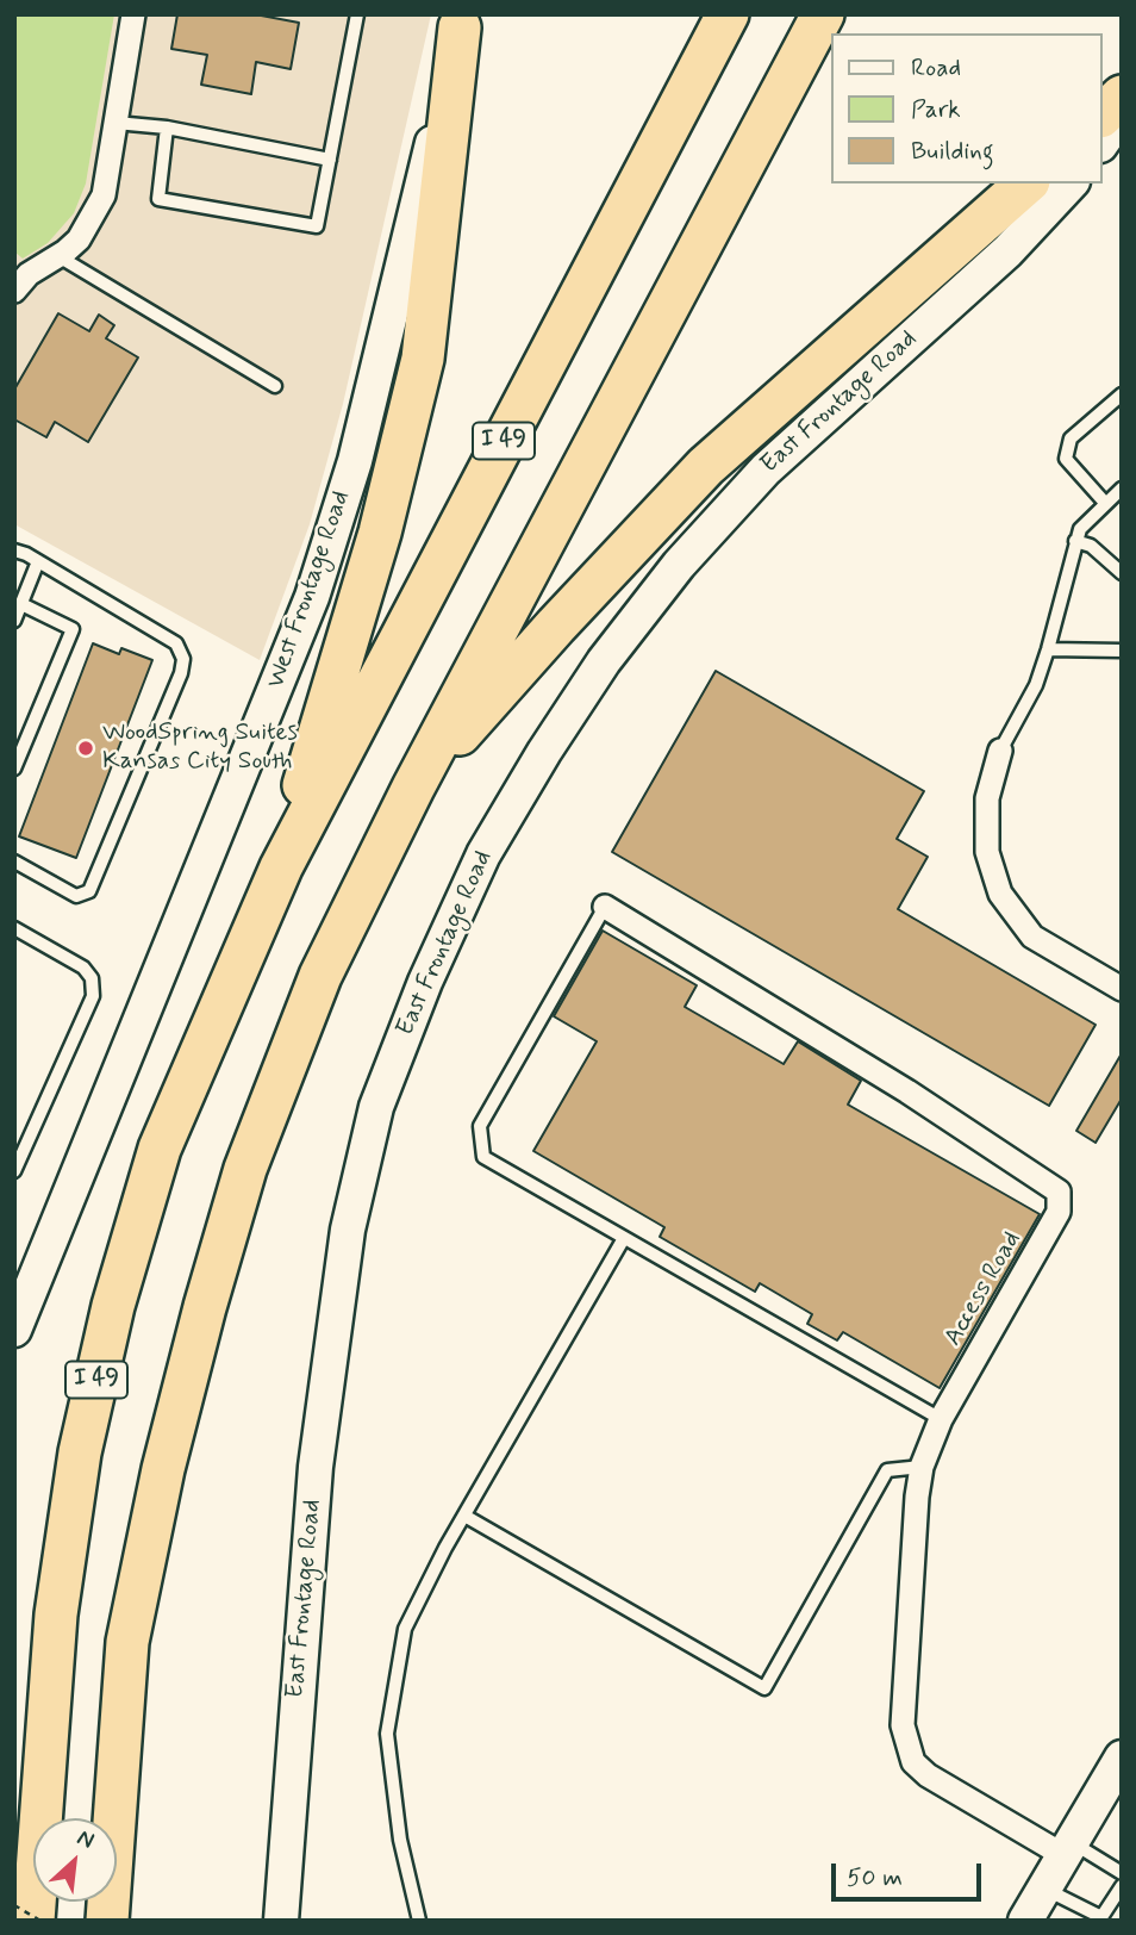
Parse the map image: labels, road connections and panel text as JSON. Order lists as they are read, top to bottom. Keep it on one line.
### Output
{"streets":{"highway":["I 49"],"street":["East Frontage Road","West Frontage Road","Access Road"]},"places":["WoodSpring Suites Kansas City South"],"legend":["Road","Park","Building"],"scale_bar":"50 m","north":"top right"}
